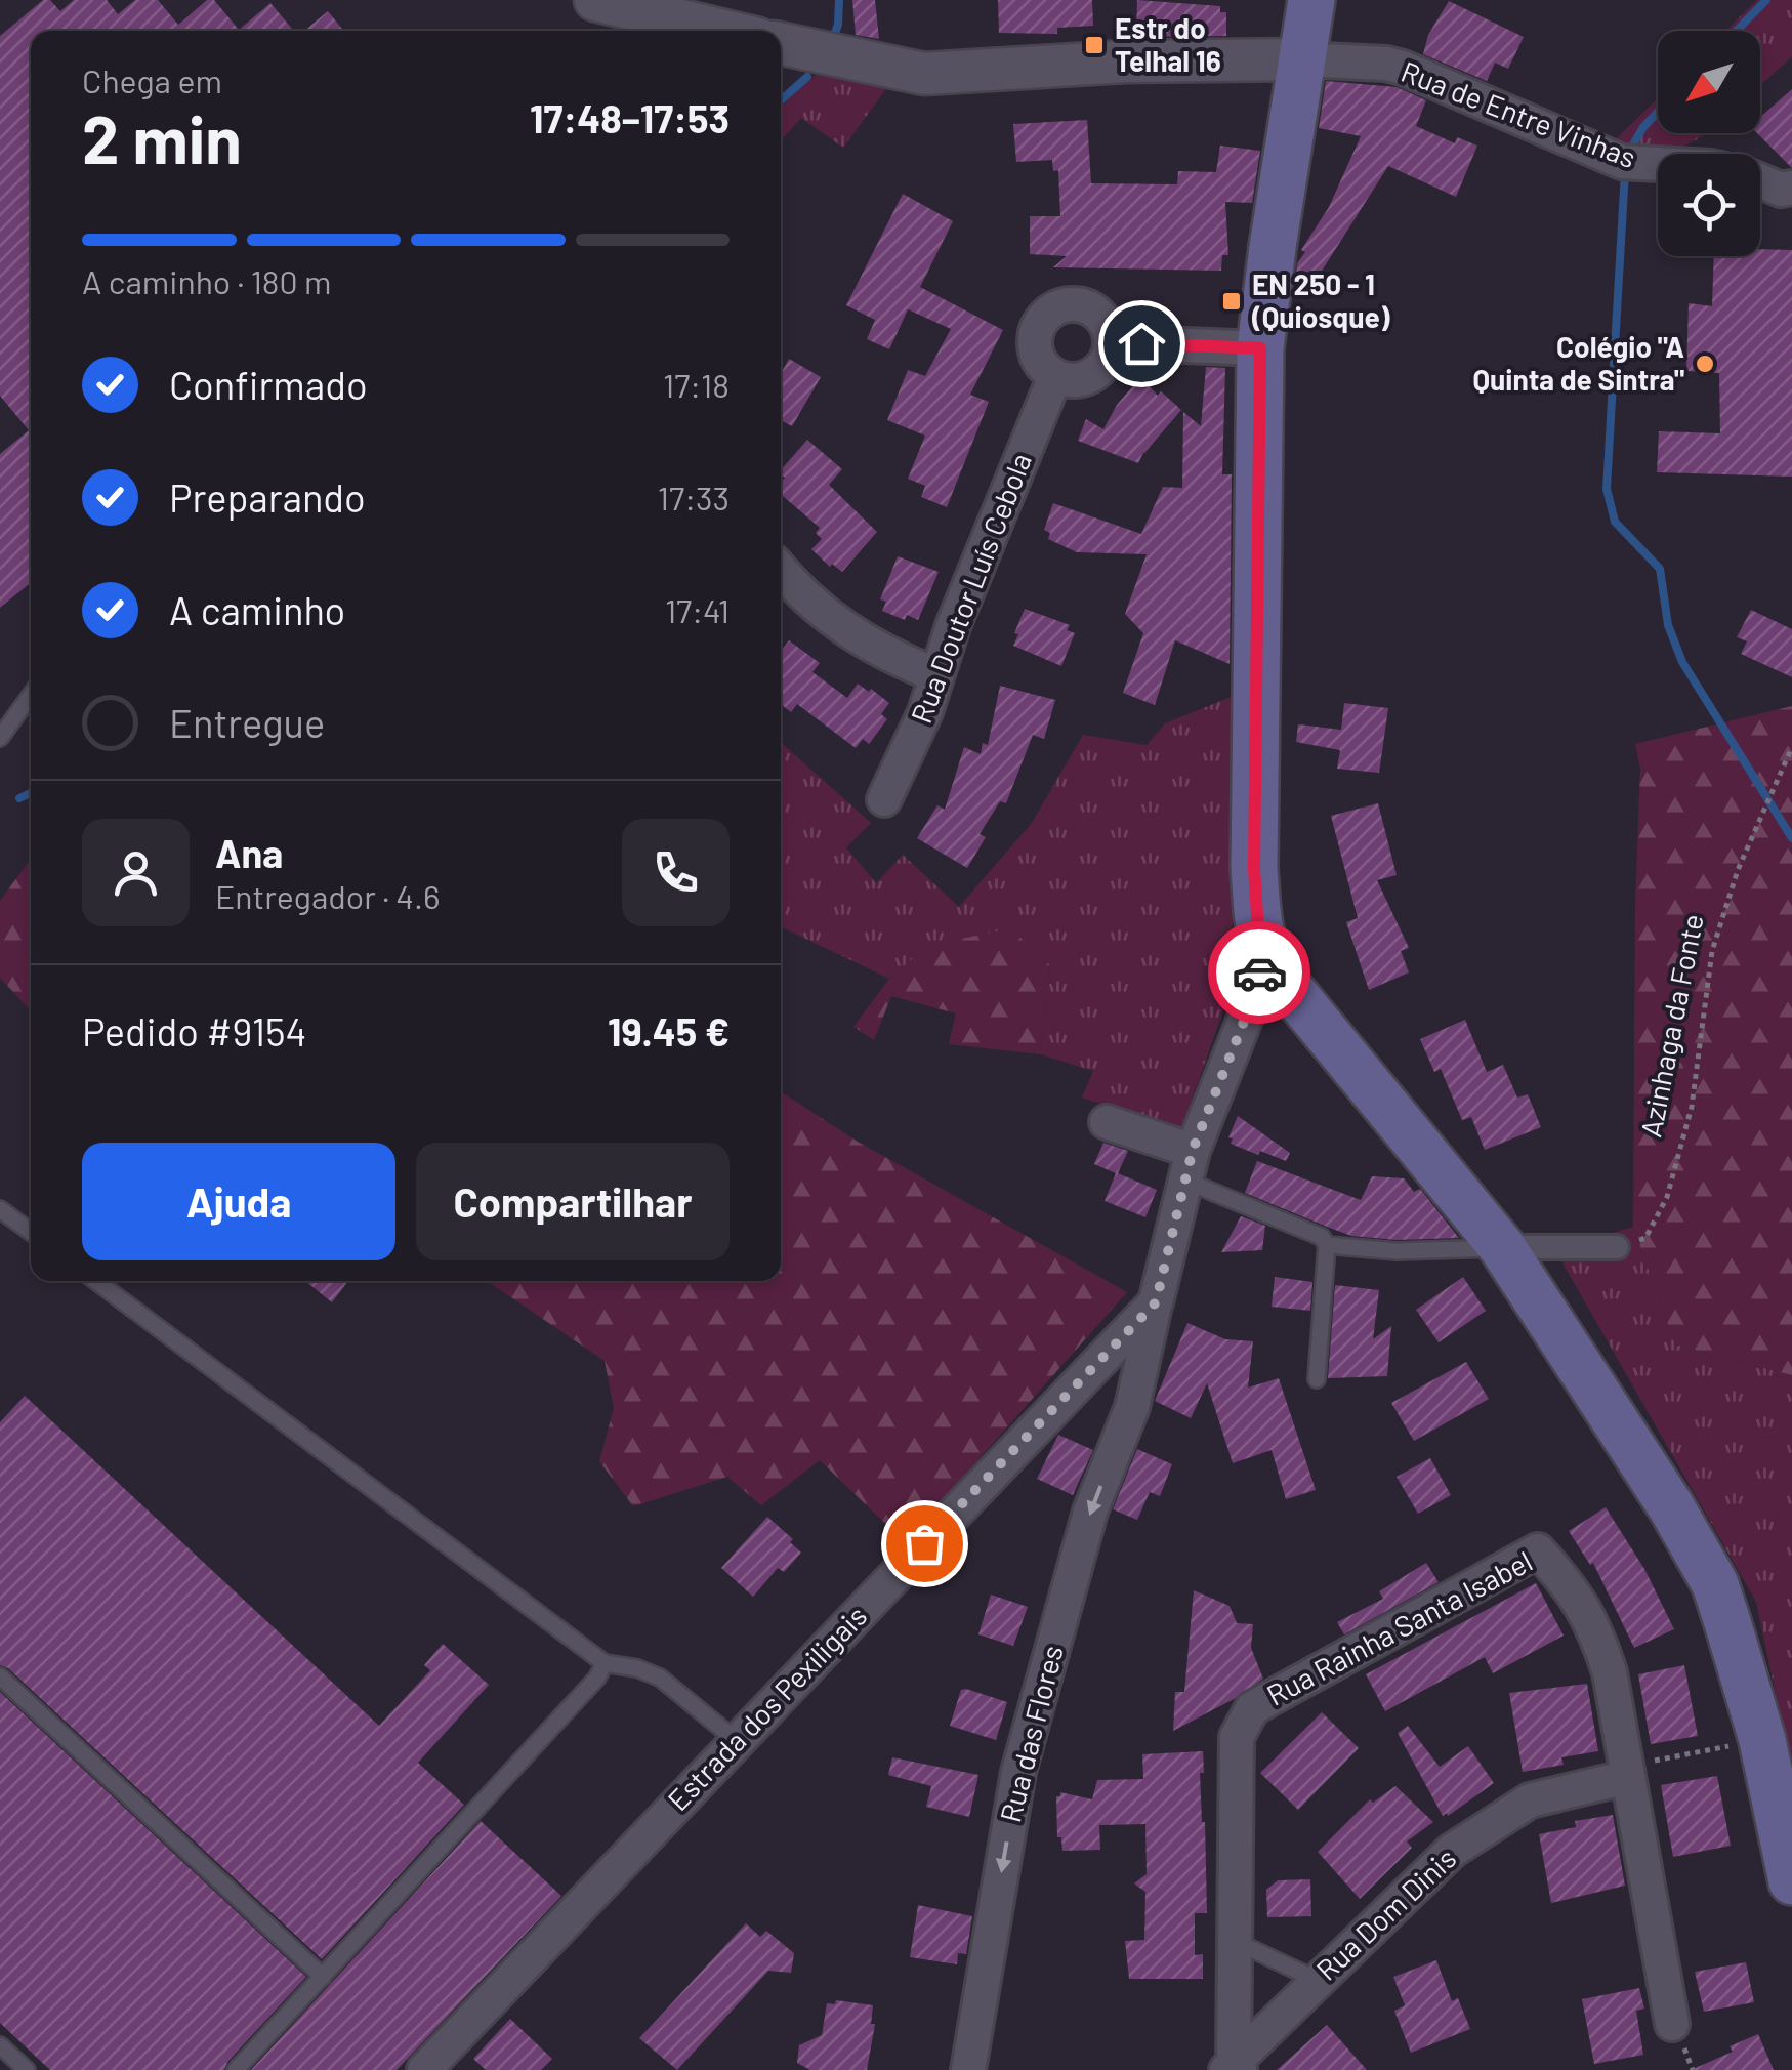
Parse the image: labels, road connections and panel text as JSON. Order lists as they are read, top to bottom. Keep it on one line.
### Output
{"streets":{"street":["Rua de Entre Vinhas","Rua Doutor Luís Cebola","Rua Rainha Santa Isabel","Estrada dos Pexiligais","Rua das Flores","Rua Dom Dinis"],"path":["Azinhaga da Fonte"]},"crossings":[["Rua Rainha Santa Isabel","Rua Dom Dinis"],["Estrada dos Pexiligais","Rua das Flores"]],"one_way":["Rua das Flores"],"places":{"transit":["Estr do Telhal 16","EN 250 - 1 (Quiosque)"],"other":["Colégio \"A Quinta de Sintra\""]},"north":"bottom left","page":{"heading":["2 min","Chega em","17:48–17:53"],"panel":["Ana","Entregador · 4.6","Pedido #9154","19.45 €"],"bar":"A caminho · 180 m","list":[["Confirmado","17:18"],["Preparando","17:33"],["A caminho","17:41"],"Entregue"],"buttons":["Ajuda","Compartilhar"]}}
